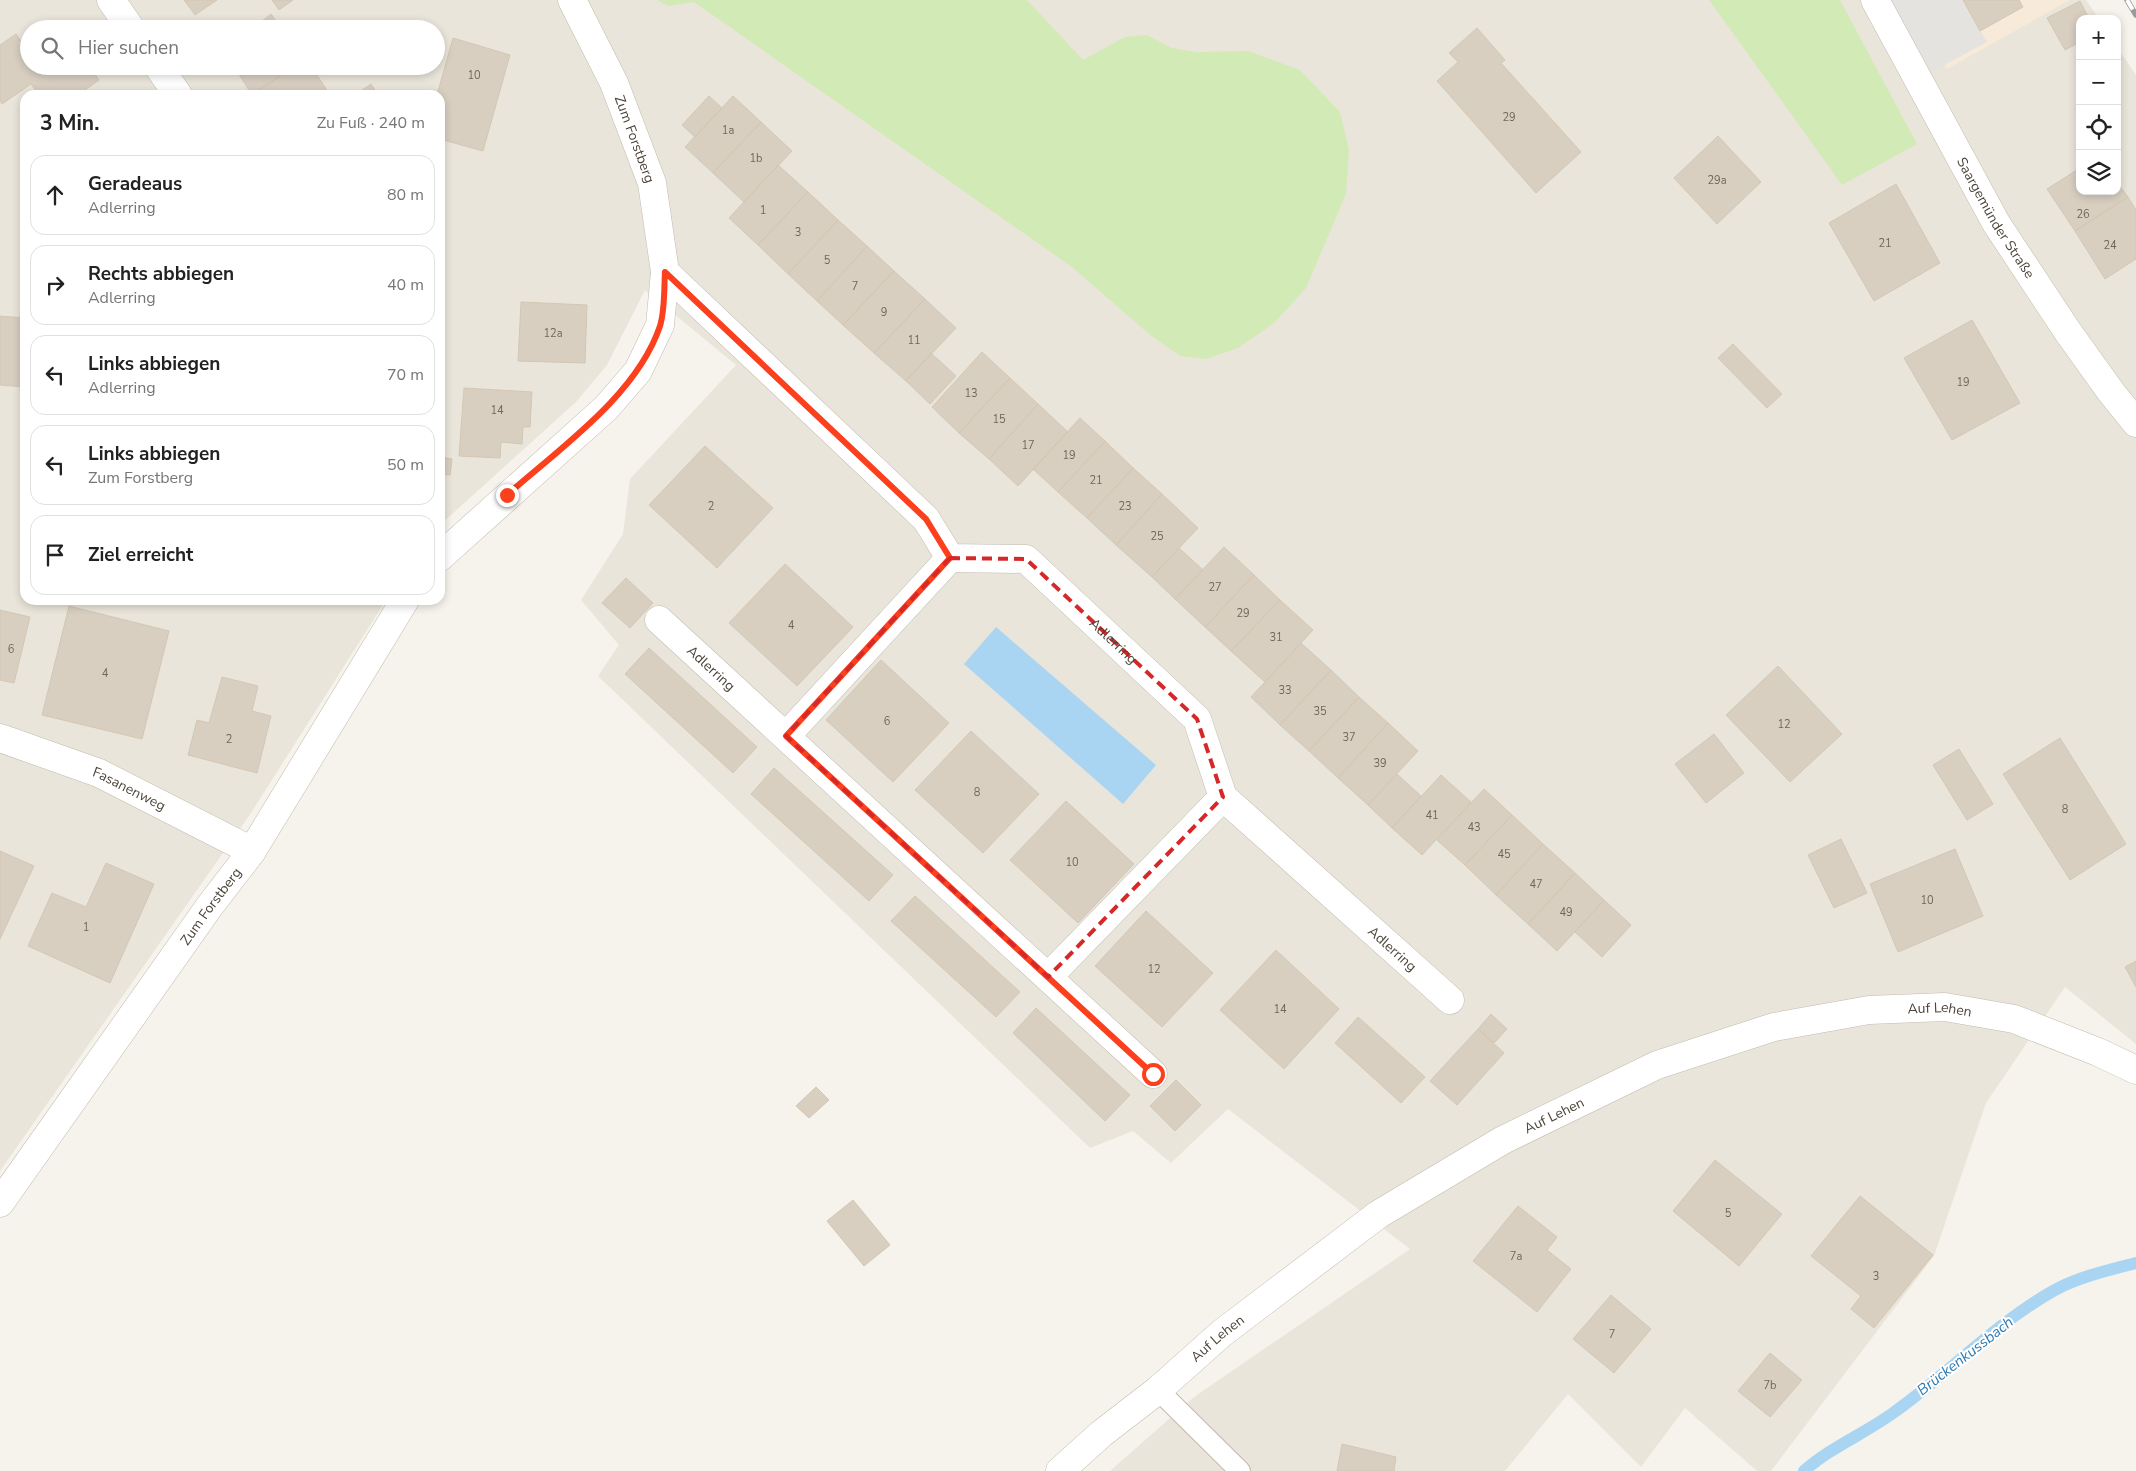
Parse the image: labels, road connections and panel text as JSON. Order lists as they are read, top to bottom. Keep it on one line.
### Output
{"streets":{"street":["Zum Forstberg","Saargemünder Straße","Adlerring","Fasanenweg","Auf Lehen"]},"crossings":[["Zum Forstberg","Fasanenweg"]],"water":["Brückenkussbach"],"house_numbers":["10","29","1a","1b","29a","1","26","3","21","24","5","7","9","12a","11","19","13","14","15","17","19","21","2","23","25","27","29","4","31","6","4","33","35","6","12","37","2","39","8","8","41","43","45","10","47","10","49","1","12","14","5","7a","3","7","7b"],"page":{"map_buttons":["+","−"],"search":"Hier suchen","heading":["3 Min.","Zu Fuß · 240 m"],"list":[["Geradeaus","Adlerring","80 m"],["Rechts abbiegen","Adlerring","40 m"],["Links abbiegen","Adlerring","70 m"],["Links abbiegen","Zum Forstberg","50 m"],"Ziel erreicht"]}}
